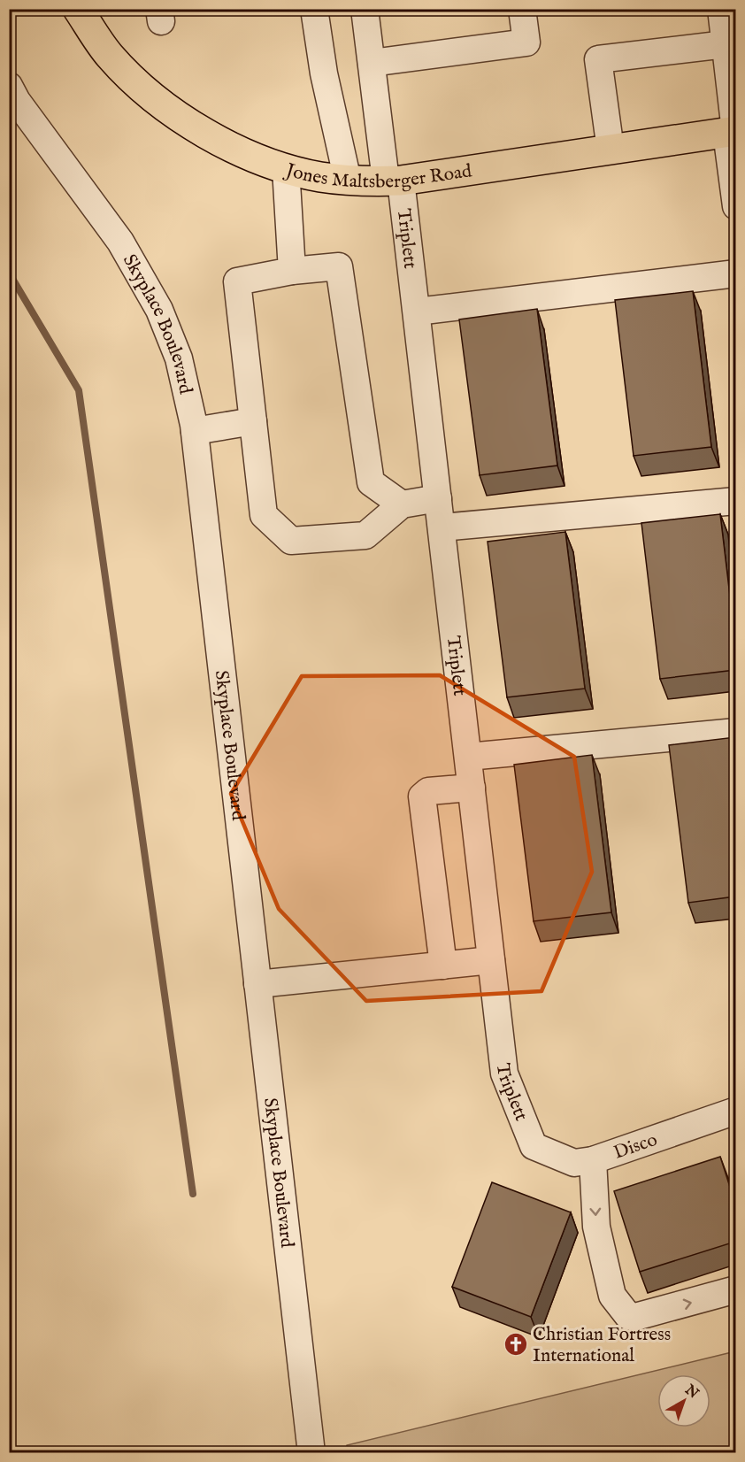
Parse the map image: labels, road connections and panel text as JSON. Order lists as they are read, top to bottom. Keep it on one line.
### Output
{"streets":{"main road":["Jones Maltsberger Road"],"street":["Triplett","Skyplace Boulevard","Disco"]},"crossings":[["Jones Maltsberger Road","Triplett"],["Triplett","Disco"]],"places":{"church":["Christian Fortress International"]},"north":"top right"}
